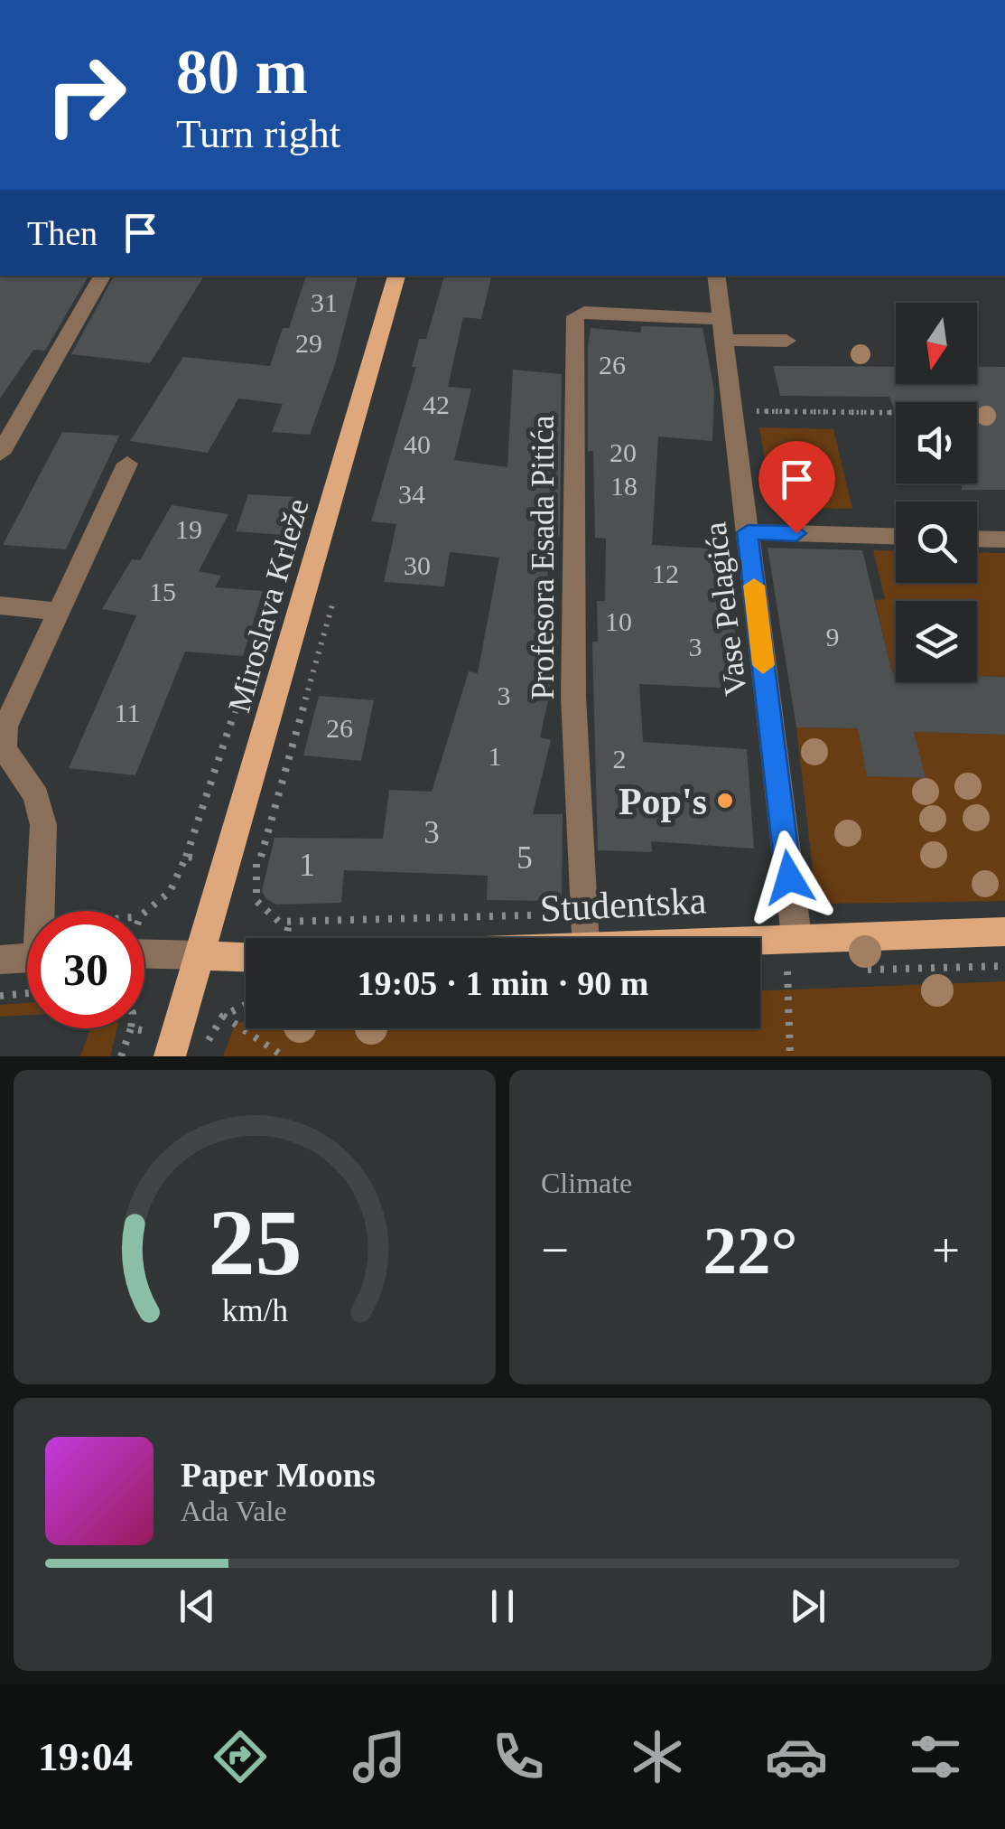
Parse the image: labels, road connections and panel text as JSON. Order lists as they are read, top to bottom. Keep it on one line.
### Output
{"streets":{"main road":["Miroslava Krleže","Studentska"],"street":["Profesora Esada Pitića","Vase Pelagića"]},"crossings":[["Profesora Esada Pitića","Vase Pelagića"],["Vase Pelagića","Studentska"]],"places":["Pop's"],"house_numbers":["31","29","26","42","40","20","18","34","19","30","12","15","10","9","3","3","11","26","1","2","3","5","1"],"north":"bottom","page":{"turn":["80 m","Turn right"],"then":"Then","limit":"30","trip":"19:05 · 1 min · 90 m","tile":"Climate","heat":["−","22°","+"],"song":["Paper Moons","Ada Vale"],"tabs":"19:04","gauge":["25","km/h"]}}
